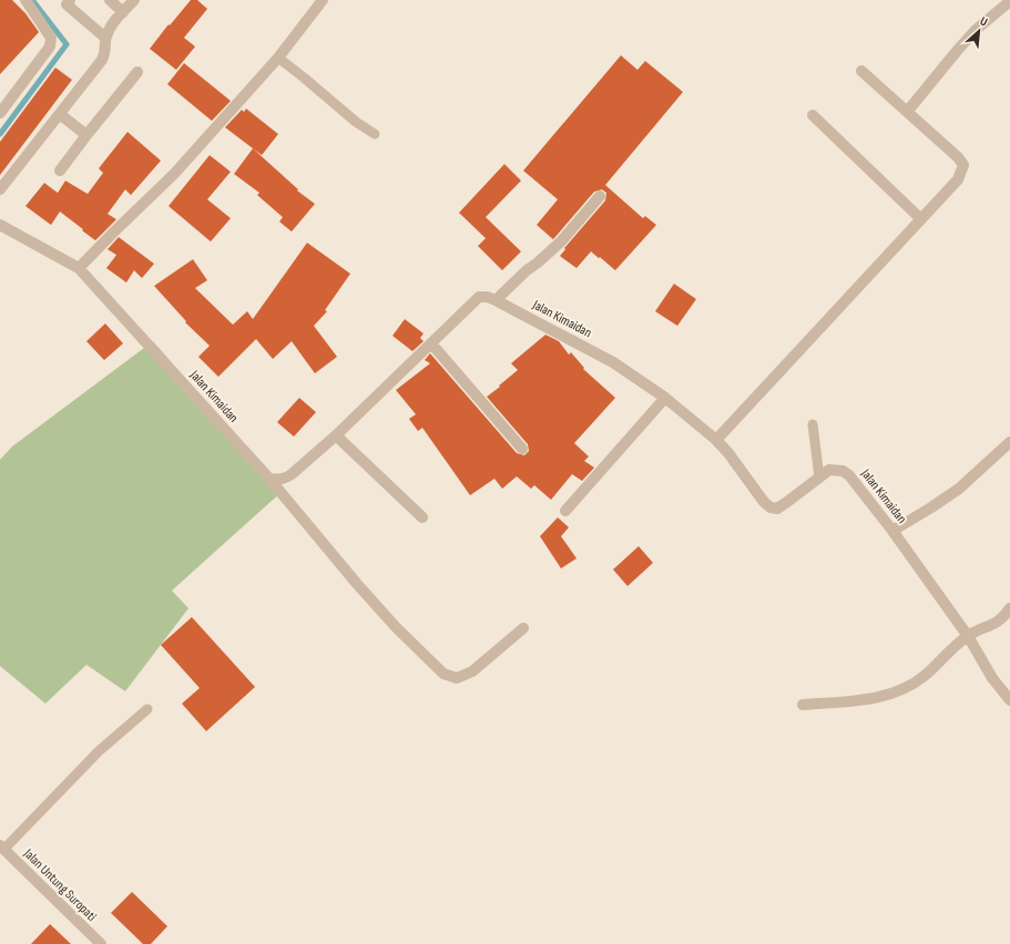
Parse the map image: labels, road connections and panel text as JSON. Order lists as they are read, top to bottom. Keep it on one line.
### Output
{"streets":{"street":["Jalan Kimaidan","Jalan Untung Suropati"]},"north":"top right"}
